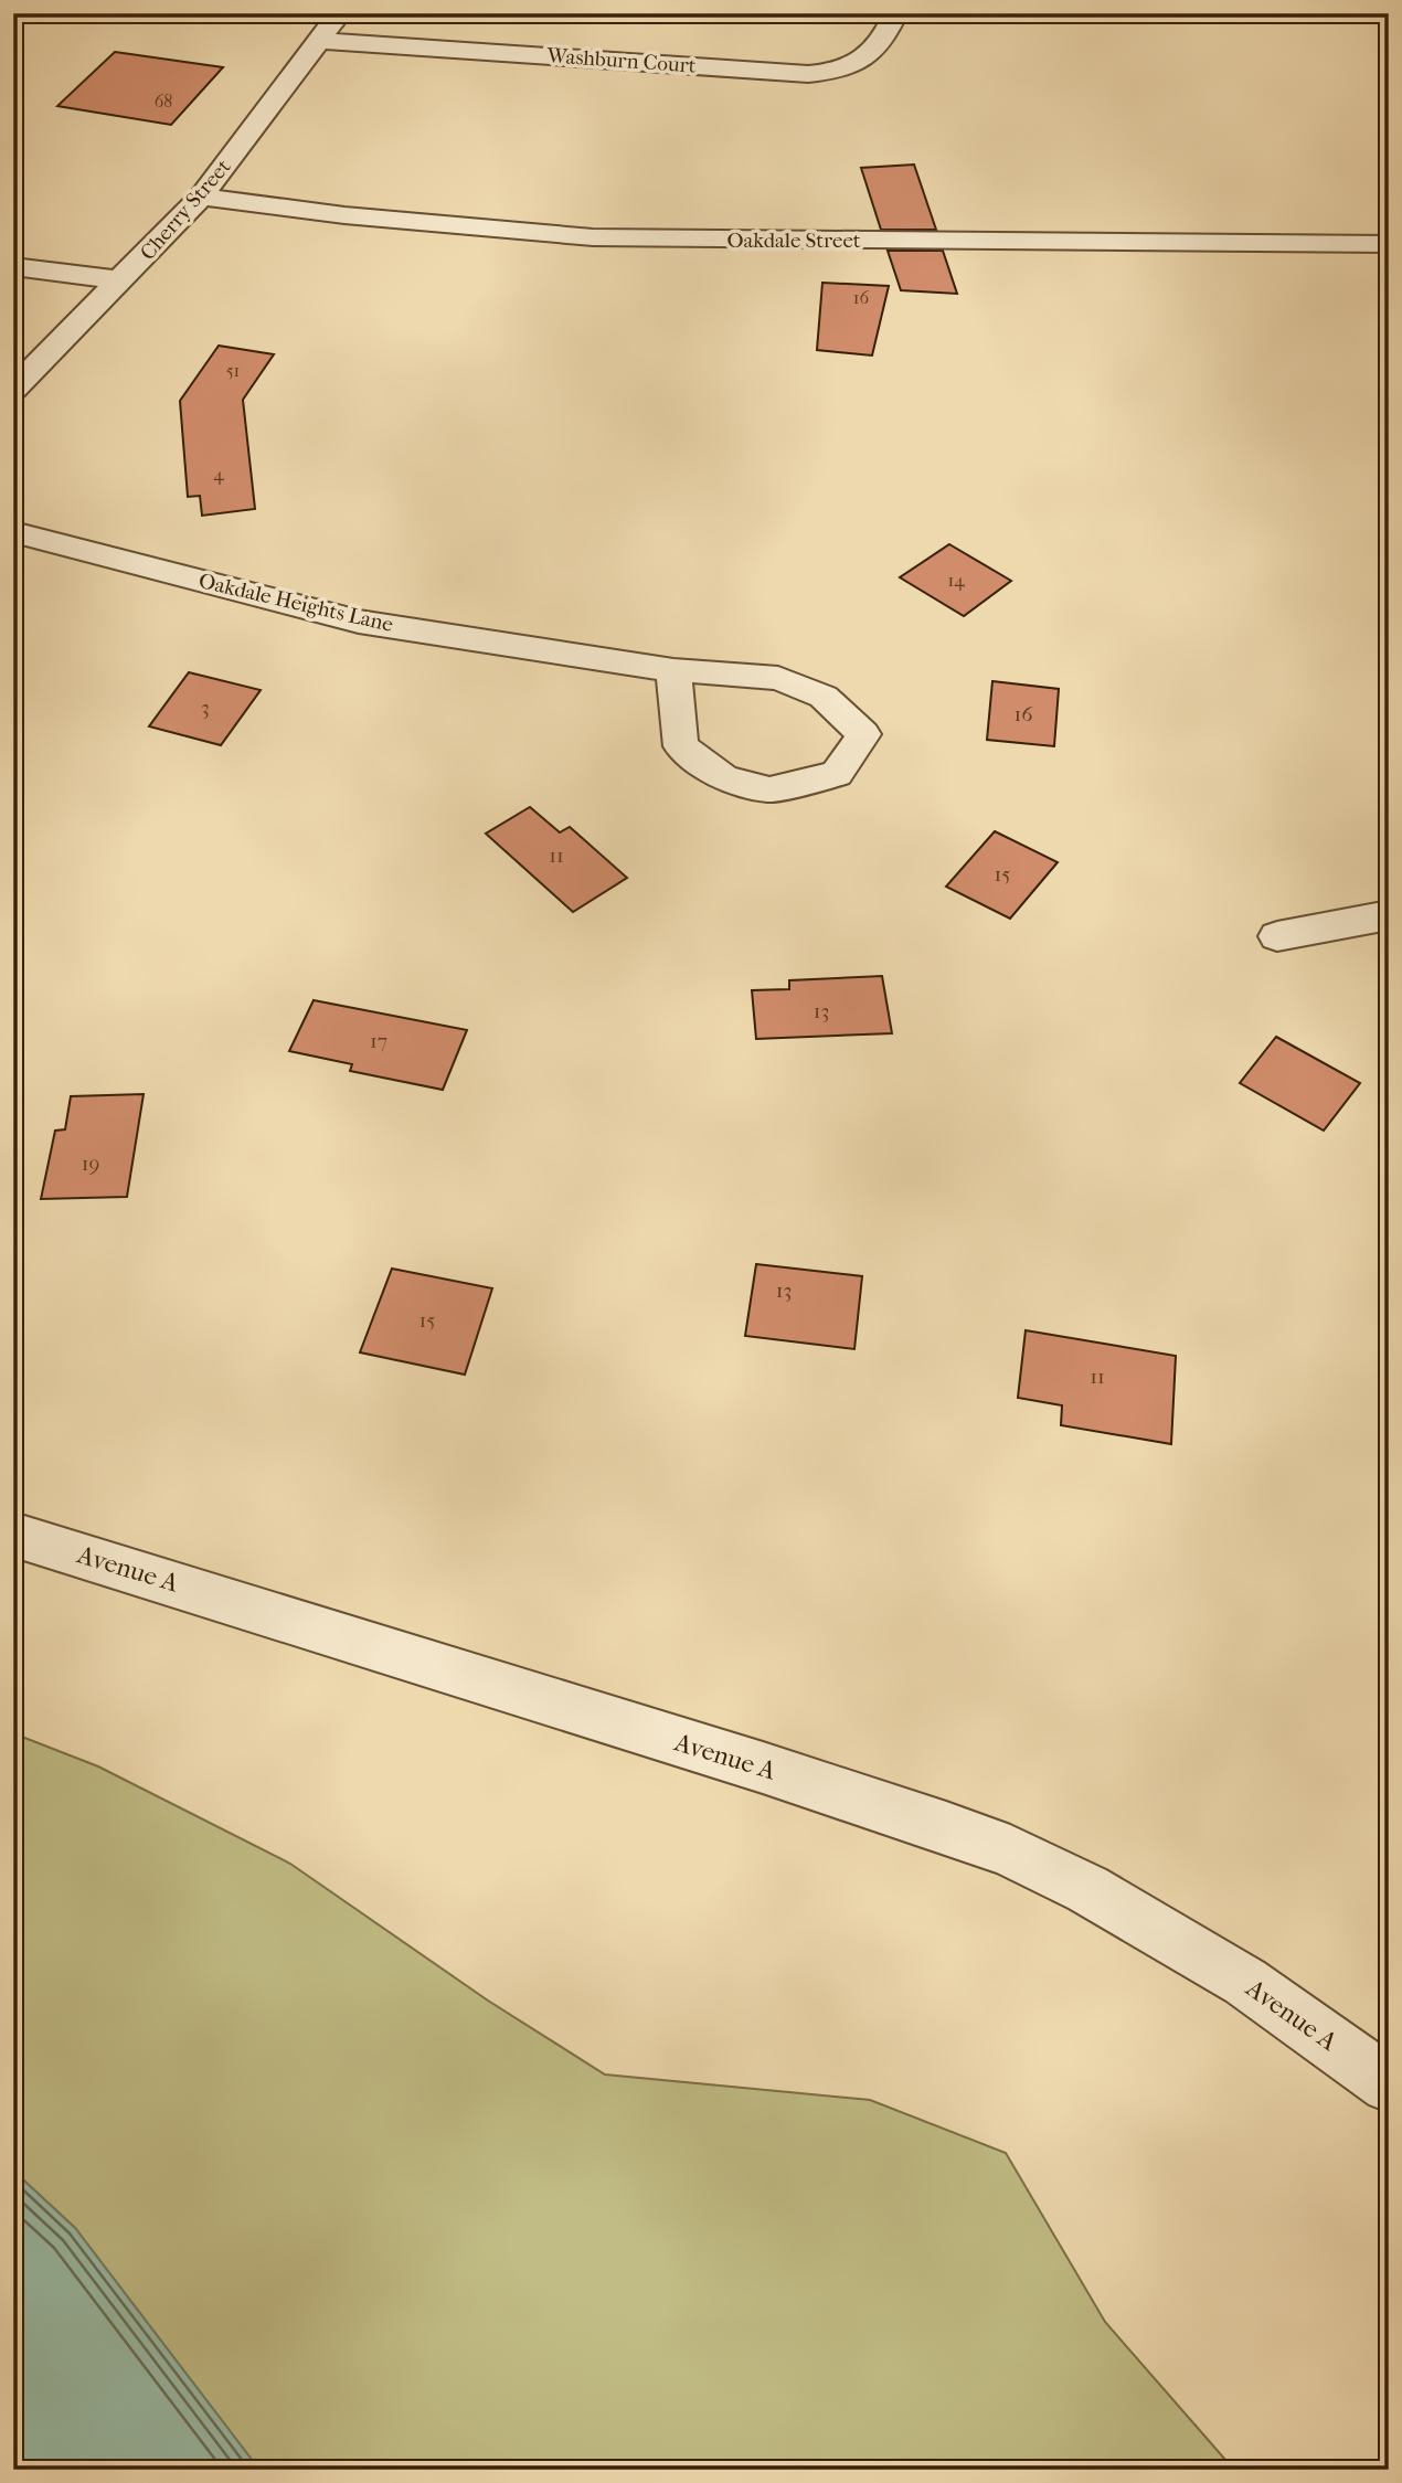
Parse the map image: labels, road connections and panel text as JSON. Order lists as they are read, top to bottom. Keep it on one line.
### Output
{"streets":{"street":["Washburn Court","Cherry Street","Oakdale Street","Oakdale Heights Lane","Avenue A"]},"crossings":[["Washburn Court","Cherry Street"],["Cherry Street","Oakdale Street"]],"house_numbers":["68","16","51","4","14","3","16","11","15","13","17","19","13","15","11"]}
